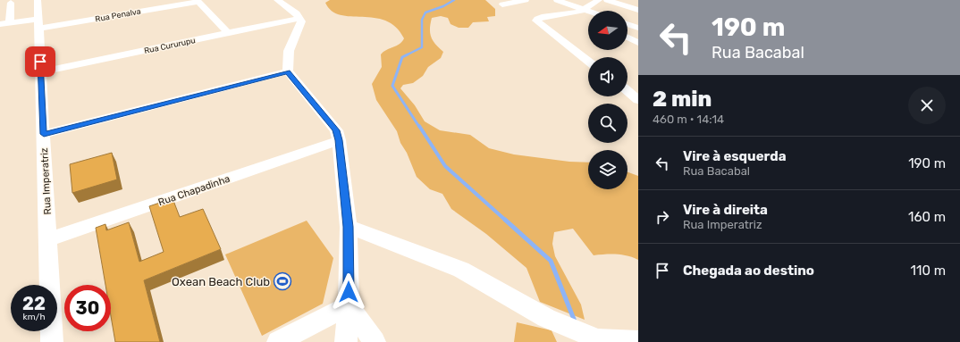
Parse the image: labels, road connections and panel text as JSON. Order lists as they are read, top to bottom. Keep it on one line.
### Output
{"streets":{"street":["Rua Penalva","Rua Cururupu","Rua Imperatriz","Rua Chapadinha"]},"crossings":[["Rua Penalva","Rua Imperatriz"],["Rua Cururupu","Rua Imperatriz"],["Rua Imperatriz","Rua Chapadinha"]],"places":{"sports":["Oxean Beach Club"]},"north":"left","page":{"turn":["190 m","Rua Bacabal"],"heading":["2 min","460 m · 14:14"],"list":[{"name":"Vire à esquerda","note":"Rua Bacabal","value":"190 m"},{"name":"Vire à direita","note":"Rua Imperatriz","value":"160 m"},{"name":"Chegada ao destino","value":"110 m"}],"speed":"22 km/h","limit":"30"}}
